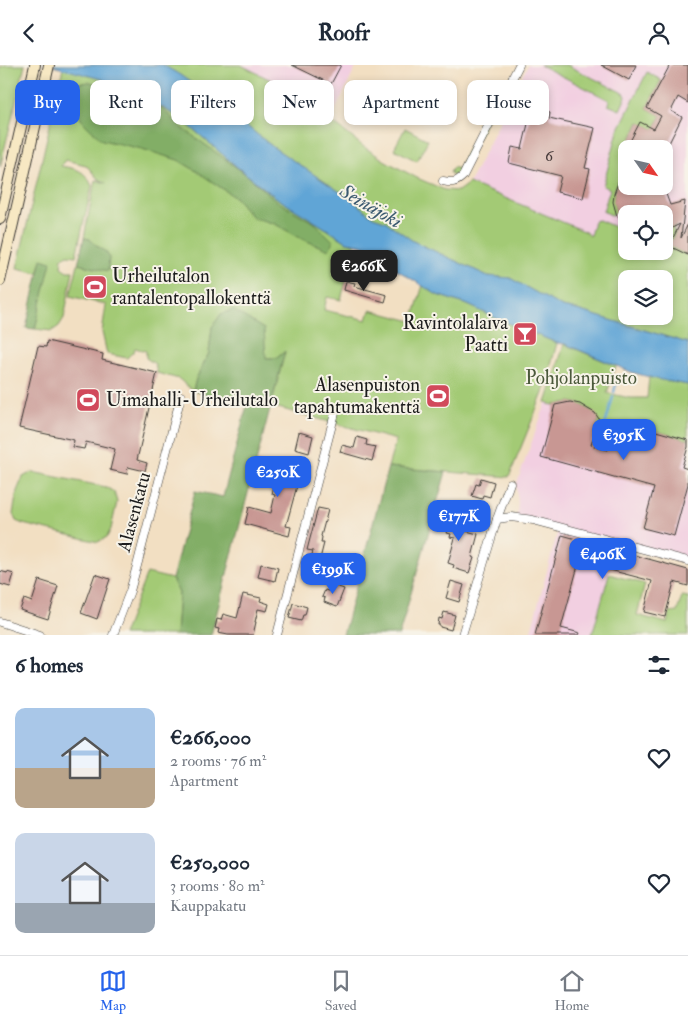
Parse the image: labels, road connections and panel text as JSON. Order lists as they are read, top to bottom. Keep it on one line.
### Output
{"streets":{"street":["Alasenkatu"]},"water":["Seinäjoki"],"parks":["Pohjolanpuisto"],"places":{"sports":["Urheilutalon rantalentopallokenttä","Alasenpuiston tapahtumakenttä","Uimahalli-Urheilutalo"],"bar":["Ravintolalaiva Paatti"]},"house_numbers":["6"],"north":"bottom right","page":{"header":"Roofr","chip":["Buy","Rent","Filters","New","Apartment","House"],"price":["€266K","€395K","€250K","€177K","€406K","€199K"],"heading":"6 homes","list":[{"name":"€266,000","note":"2 rooms · 76 m² · Apartment"},{"name":"€250,000","note":"3 rooms · 80 m² · Kauppakatu"}],"tabs":["Map","Saved","Home"]}}
